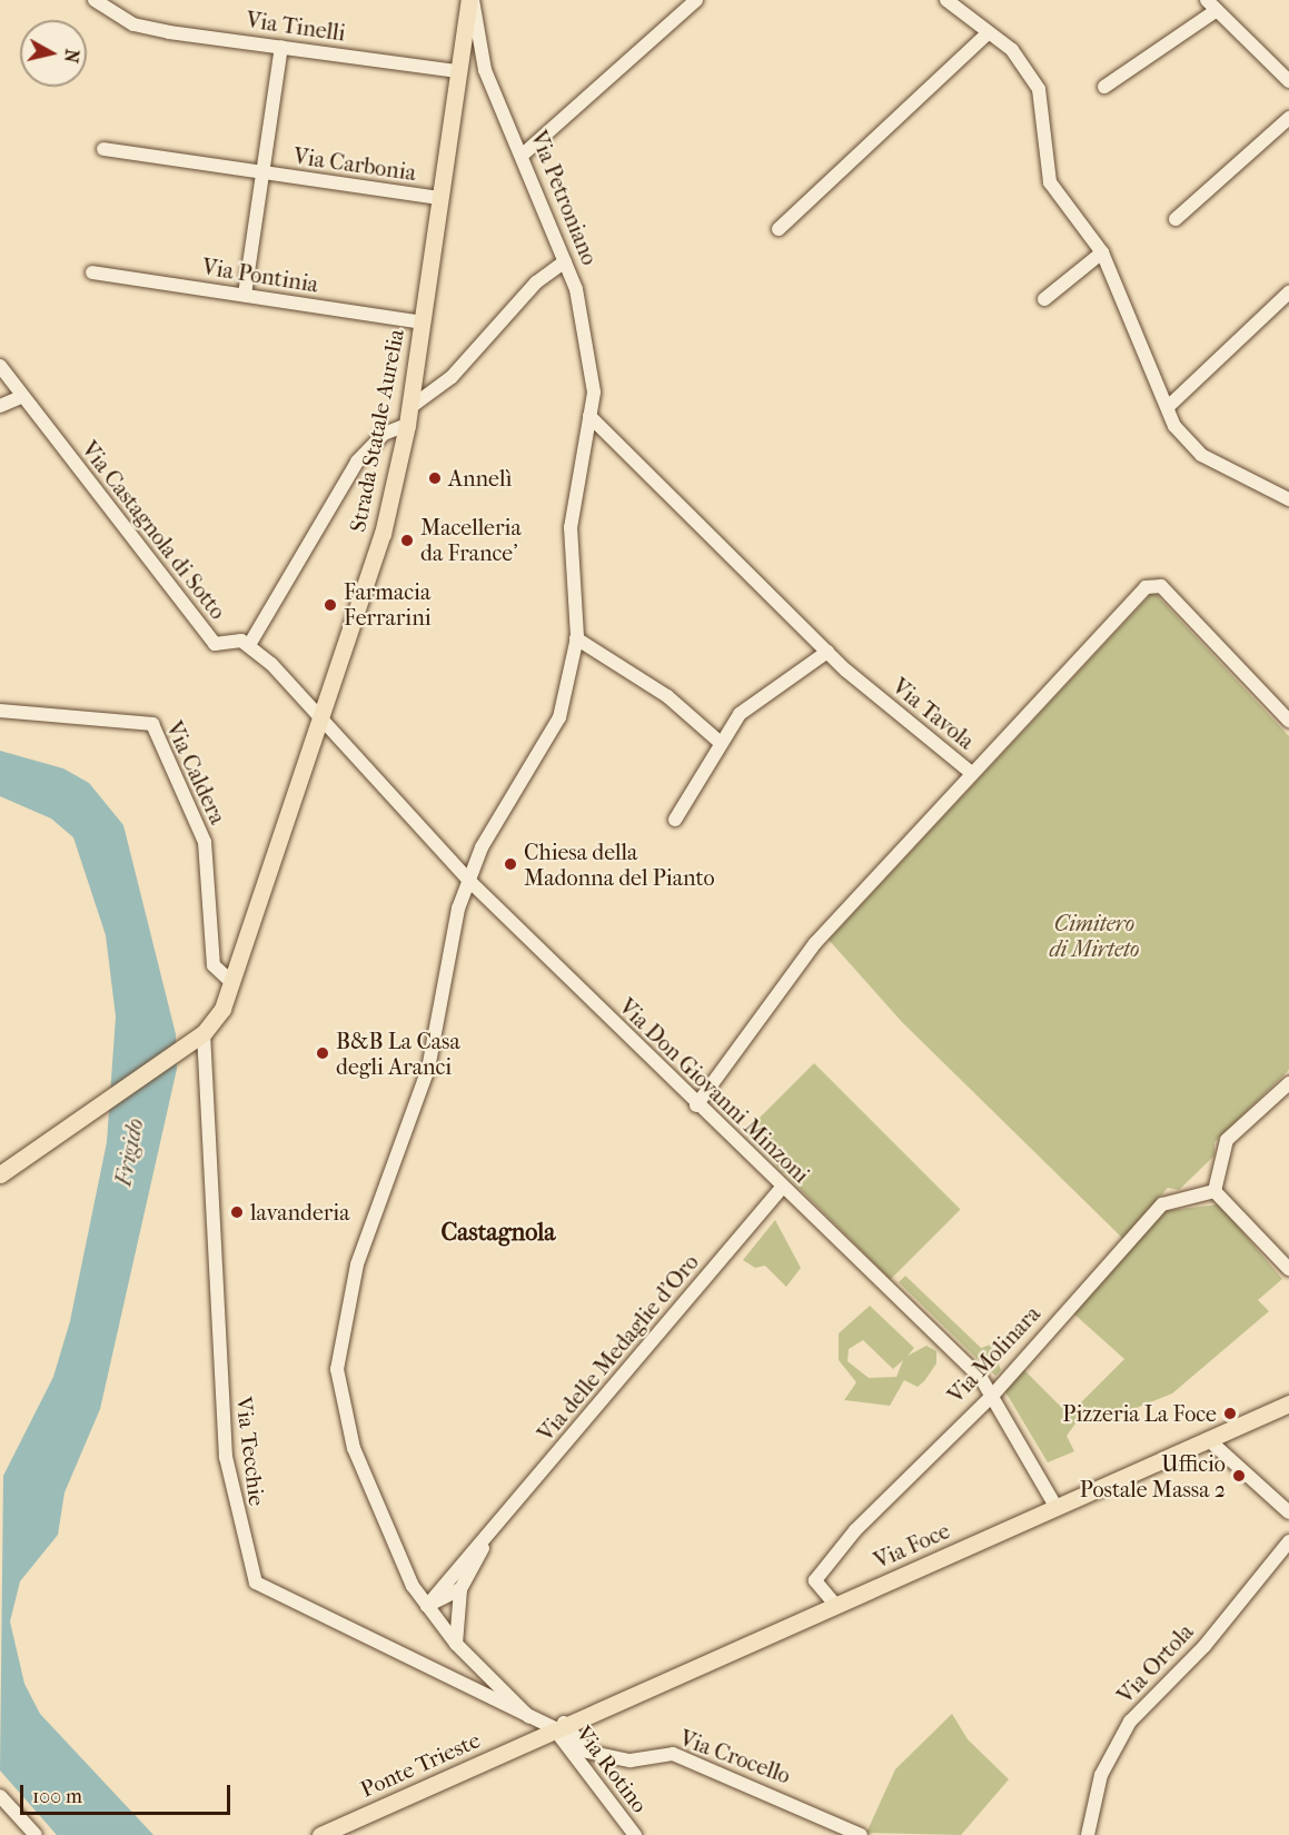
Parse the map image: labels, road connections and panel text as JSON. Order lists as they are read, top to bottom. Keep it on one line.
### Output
{"streets":{"main road":["Strada Statale Aurelia","Via Foce","Ponte Trieste"],"street":["Via Tinelli","Via Carbonia","Via Petroniano","Via Pontinia","Via Castagnola di Sotto","Via Tavola","Via Caldera","Via Don Giovanni Minzoni","Via delle Medaglie d'Oro","Via Molinara","Via Tecchie","Via Ortola","Via Crocello","Via Rotino"]},"crossings":[["Via Tinelli","Via Carbonia"],["Via Tinelli","Strada Statale Aurelia"],["Via Carbonia","Via Pontinia"],["Via Carbonia","Strada Statale Aurelia"],["Via Petroniano","Strada Statale Aurelia"],["Via Petroniano","Via Tavola"],["Via Petroniano","Via Don Giovanni Minzoni"],["Via Petroniano","Via delle Medaglie d'Oro"],["Via Petroniano","Via Tecchie"],["Via Pontinia","Strada Statale Aurelia"],["Strada Statale Aurelia","Via Caldera"],["Strada Statale Aurelia","Via Don Giovanni Minzoni"],["Strada Statale Aurelia","Via Tecchie"],["Via Tavola","Via Don Giovanni Minzoni"],["Via Don Giovanni Minzoni","Via delle Medaglie d'Oro"],["Via Don Giovanni Minzoni","Via Molinara"],["Via Don Giovanni Minzoni","Via Foce"],["Via Molinara","Via Foce"],["Via Tecchie","Via Foce"],["Via Tecchie","Via Crocello"],["Via Tecchie","Ponte Trieste"],["Via Tecchie","Via Rotino"],["Via Foce","Via Crocello"],["Via Foce","Ponte Trieste"],["Via Foce","Via Rotino"],["Via Crocello","Ponte Trieste"],["Via Crocello","Via Rotino"],["Ponte Trieste","Via Rotino"]],"districts":["Castagnola"],"water":["Frigido"],"parks":["Cimitero di Mirteto"],"places":["Annelì","Macelleria da France'","Farmacia Ferrarini","Chiesa della Madonna del Pianto","B&B La Casa degli Aranci","lavanderia","Pizzeria La Foce","Ufficio Postale Massa 2"],"scale_bar":"100 m","north":"right"}
